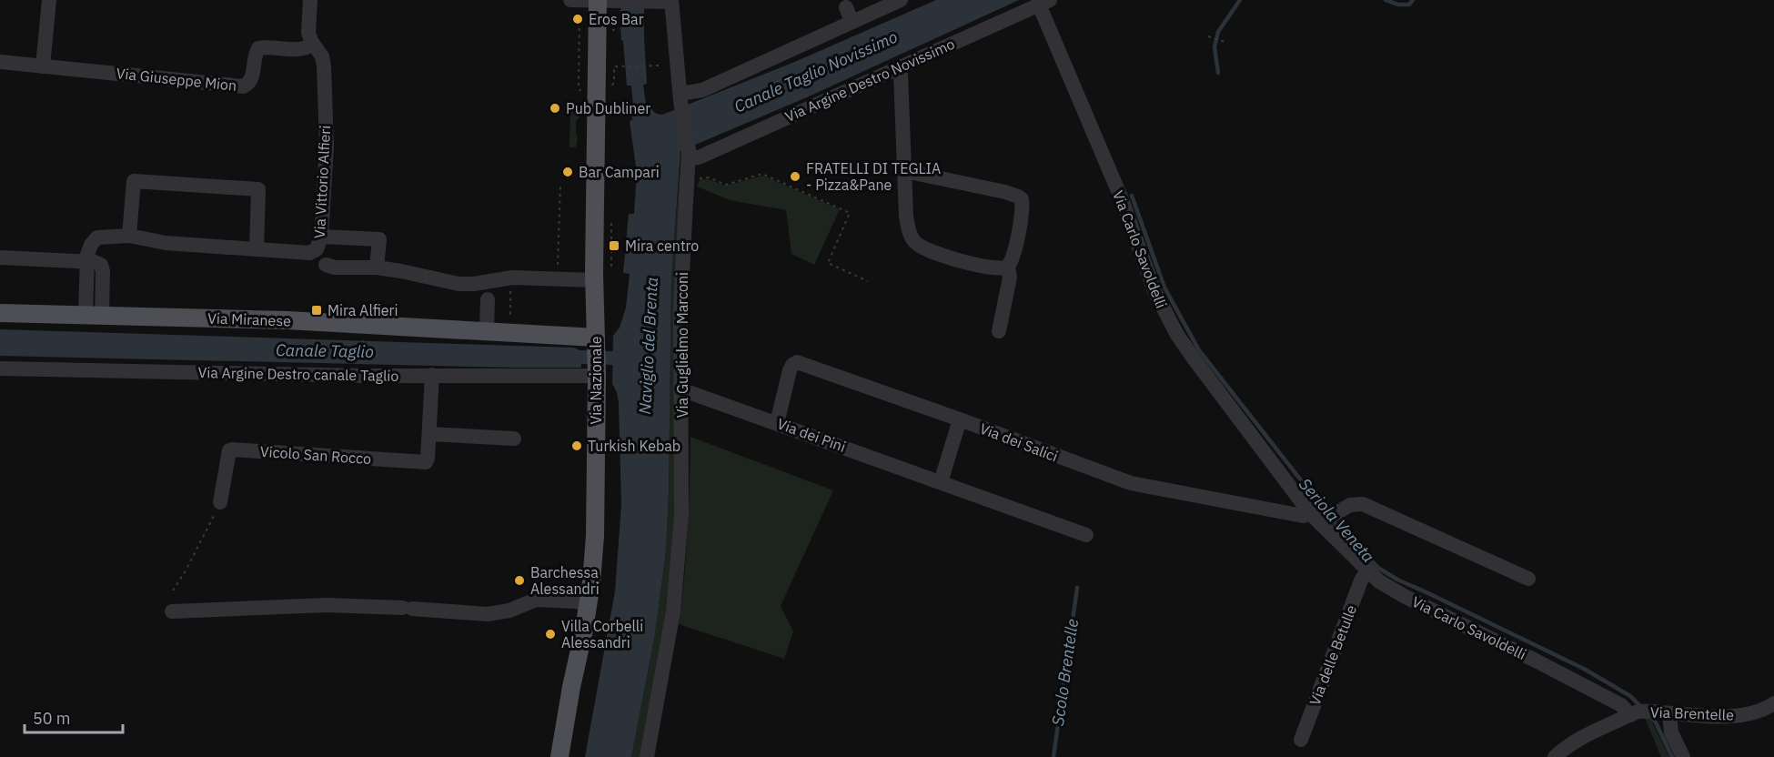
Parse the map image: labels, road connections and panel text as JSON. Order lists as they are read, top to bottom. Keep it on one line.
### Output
{"streets":{"main road":["Via Miranese","Via Nazionale"],"street":["Via Giuseppe Mion","Via Argine Destro Novissimo","Via Vittorio Alfieri","Via Carlo Savoldelli","Via Guglielmo Marconi","Via Argine Destro canale Taglio","Via dei Pini","Via dei Salici","Vicolo San Rocco","Via delle Betulle","Via Brentelle"]},"crossings":[["Via Giuseppe Mion","Via Vittorio Alfieri"],["Via Argine Destro Novissimo","Via Carlo Savoldelli"],["Via Argine Destro Novissimo","Via Guglielmo Marconi"],["Via Vittorio Alfieri","Via Miranese"],["Via Carlo Savoldelli","Via dei Salici"],["Via Carlo Savoldelli","Via delle Betulle"],["Via Carlo Savoldelli","Via Brentelle"],["Via Miranese","Via Nazionale"],["Via Guglielmo Marconi","Via dei Pini"],["Via Argine Destro canale Taglio","Via Nazionale"],["Via Argine Destro canale Taglio","Vicolo San Rocco"],["Via dei Pini","Via dei Salici"]],"water":["Canale Taglio Novissimo","Naviglio del Brenta","Canale Taglio","Seriola Veneta","Scolo Brentelle"],"places":{"other":["Eros Bar","Pub Dubliner","Bar Campari","FRATELLI DI TEGLIA - Pizza&Pane","Turkish Kebab","Barchessa Alessandri","Villa Corbelli Alessandri"],"transit":["Mira centro","Mira Alfieri"]},"scale_bar":"50 m"}
